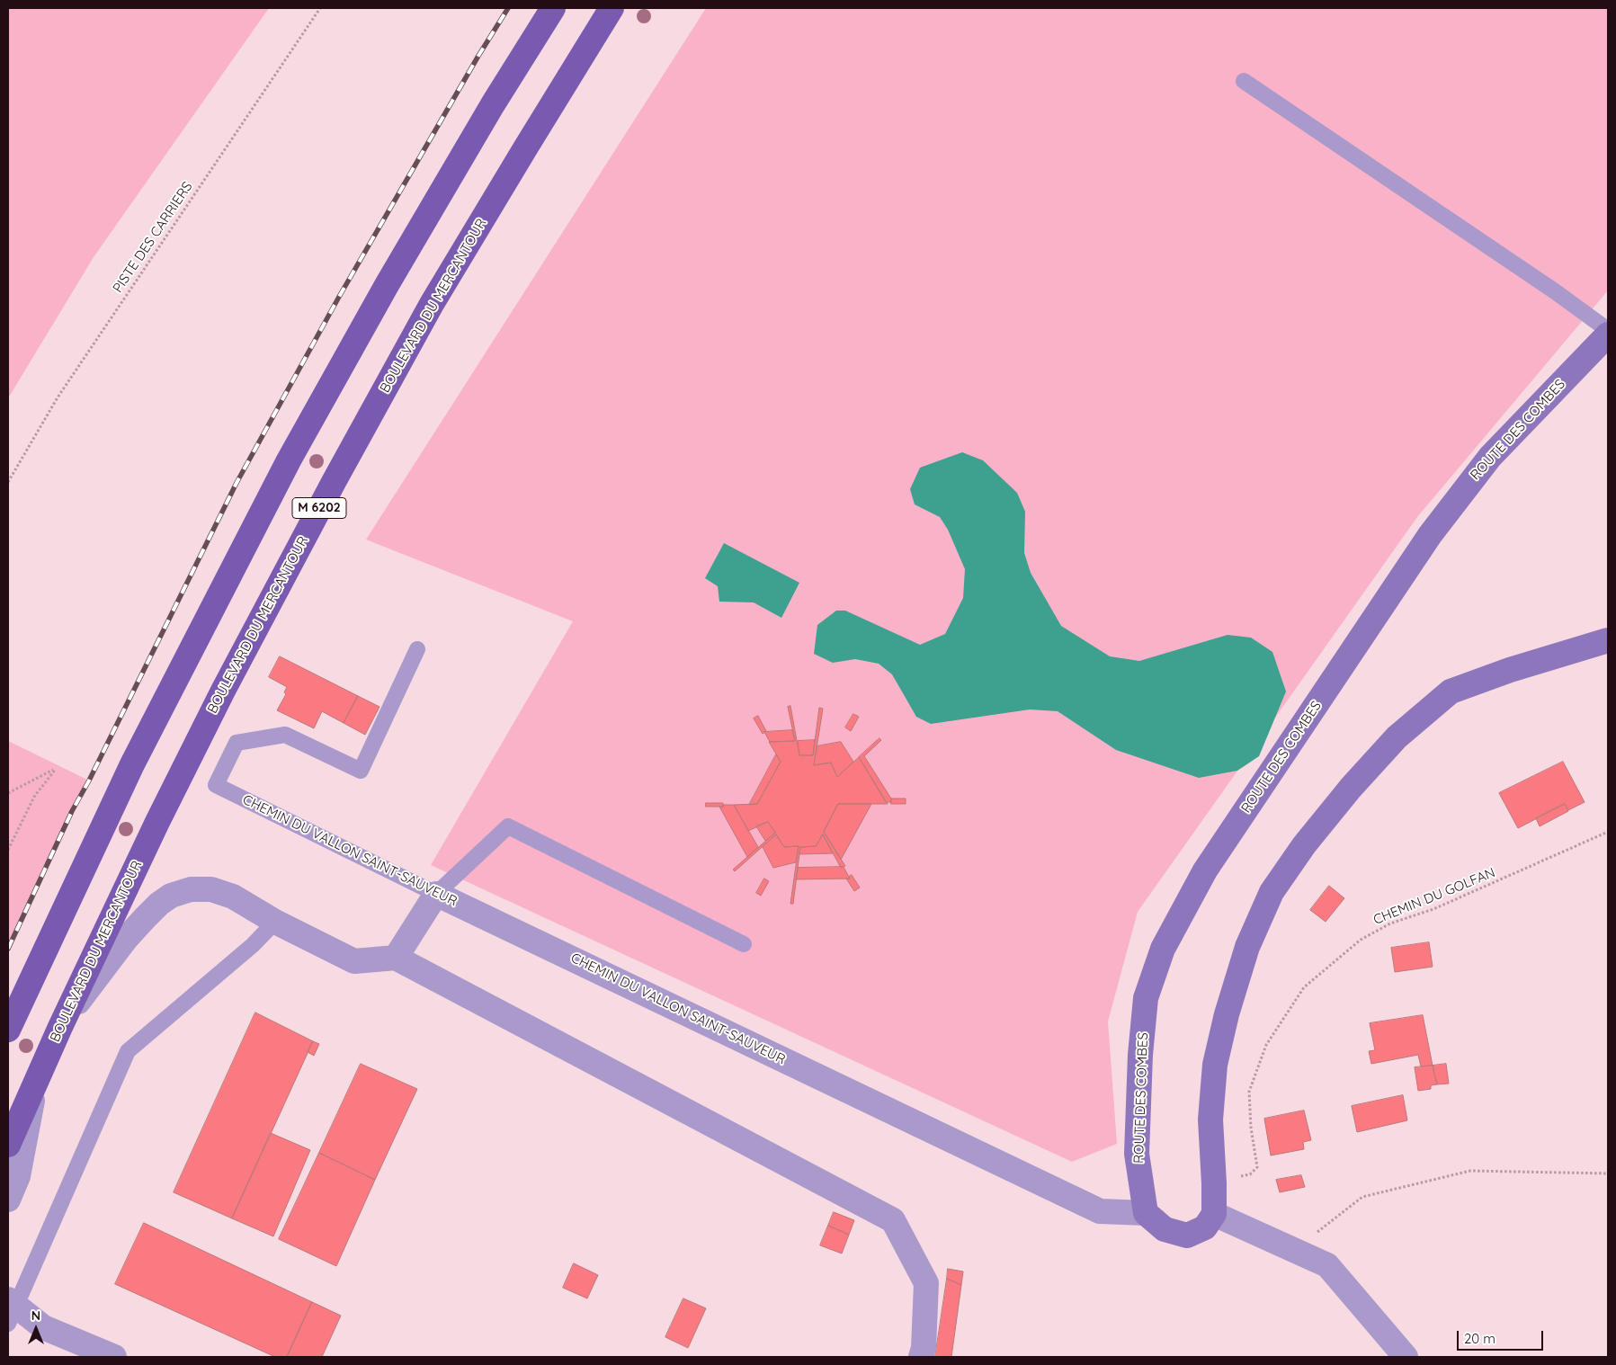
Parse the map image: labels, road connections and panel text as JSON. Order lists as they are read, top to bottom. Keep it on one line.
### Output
{"streets":{"main road":["BOULEVARD DU MERCANTOUR","ROUTE DES COMBES","M 6202"],"street":["CHEMIN DU VALLON SAINT-SAUVEUR"],"path":["PISTE DES CARRIERS","CHEMIN DU GOLFAN"]},"crossings":[["ROUTE DES COMBES","CHEMIN DU VALLON SAINT-SAUVEUR"]],"scale_bar":"20 m","north":"top"}
